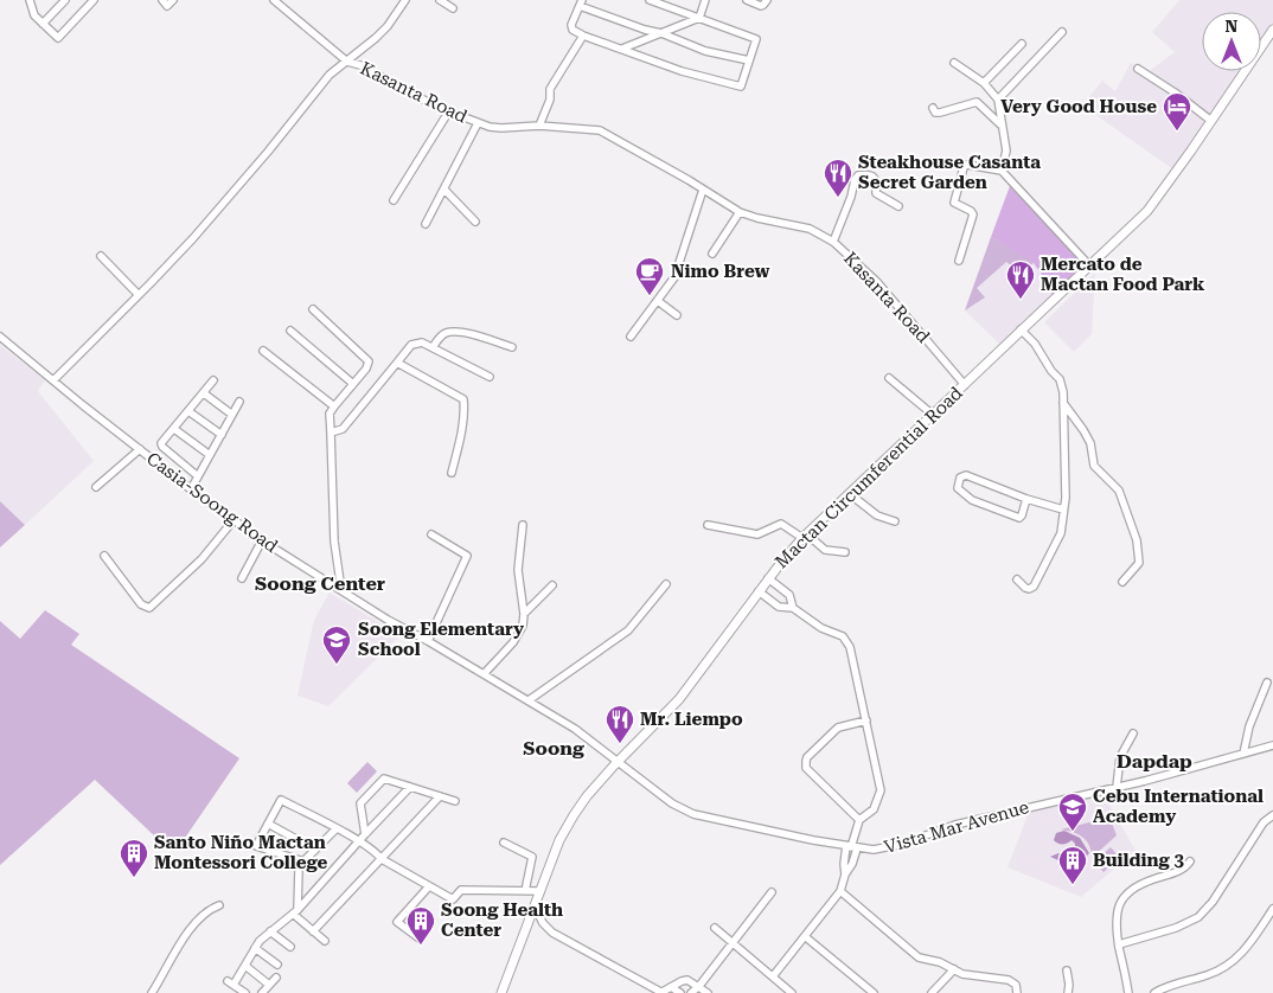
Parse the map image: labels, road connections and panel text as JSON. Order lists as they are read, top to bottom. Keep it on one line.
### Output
{"streets":{"main road":["Mactan Circumferential Road"],"street":["Kasanta Road","Casia-Soong Road","Vista Mar Avenue"]},"crossings":[["Kasanta Road","Mactan Circumferential Road"],["Kasanta Road","Casia-Soong Road"],["Mactan Circumferential Road","Casia-Soong Road"],["Mactan Circumferential Road","Vista Mar Avenue"],["Casia-Soong Road","Vista Mar Avenue"]],"districts":["Soong Center","Soong","Dapdap"],"places":{"hotel":["Very Good House"],"restaurant":["Steakhouse Casanta Secret Garden","Mercato de Mactan Food Park","Mr. Liempo"],"cafe":["Nimo Brew"],"school or university":["Soong Elementary School","Cebu International Academy"],"building":["Santo Niño Mactan Montessori College","Building 3","Soong Health Center"]},"north":"top"}
